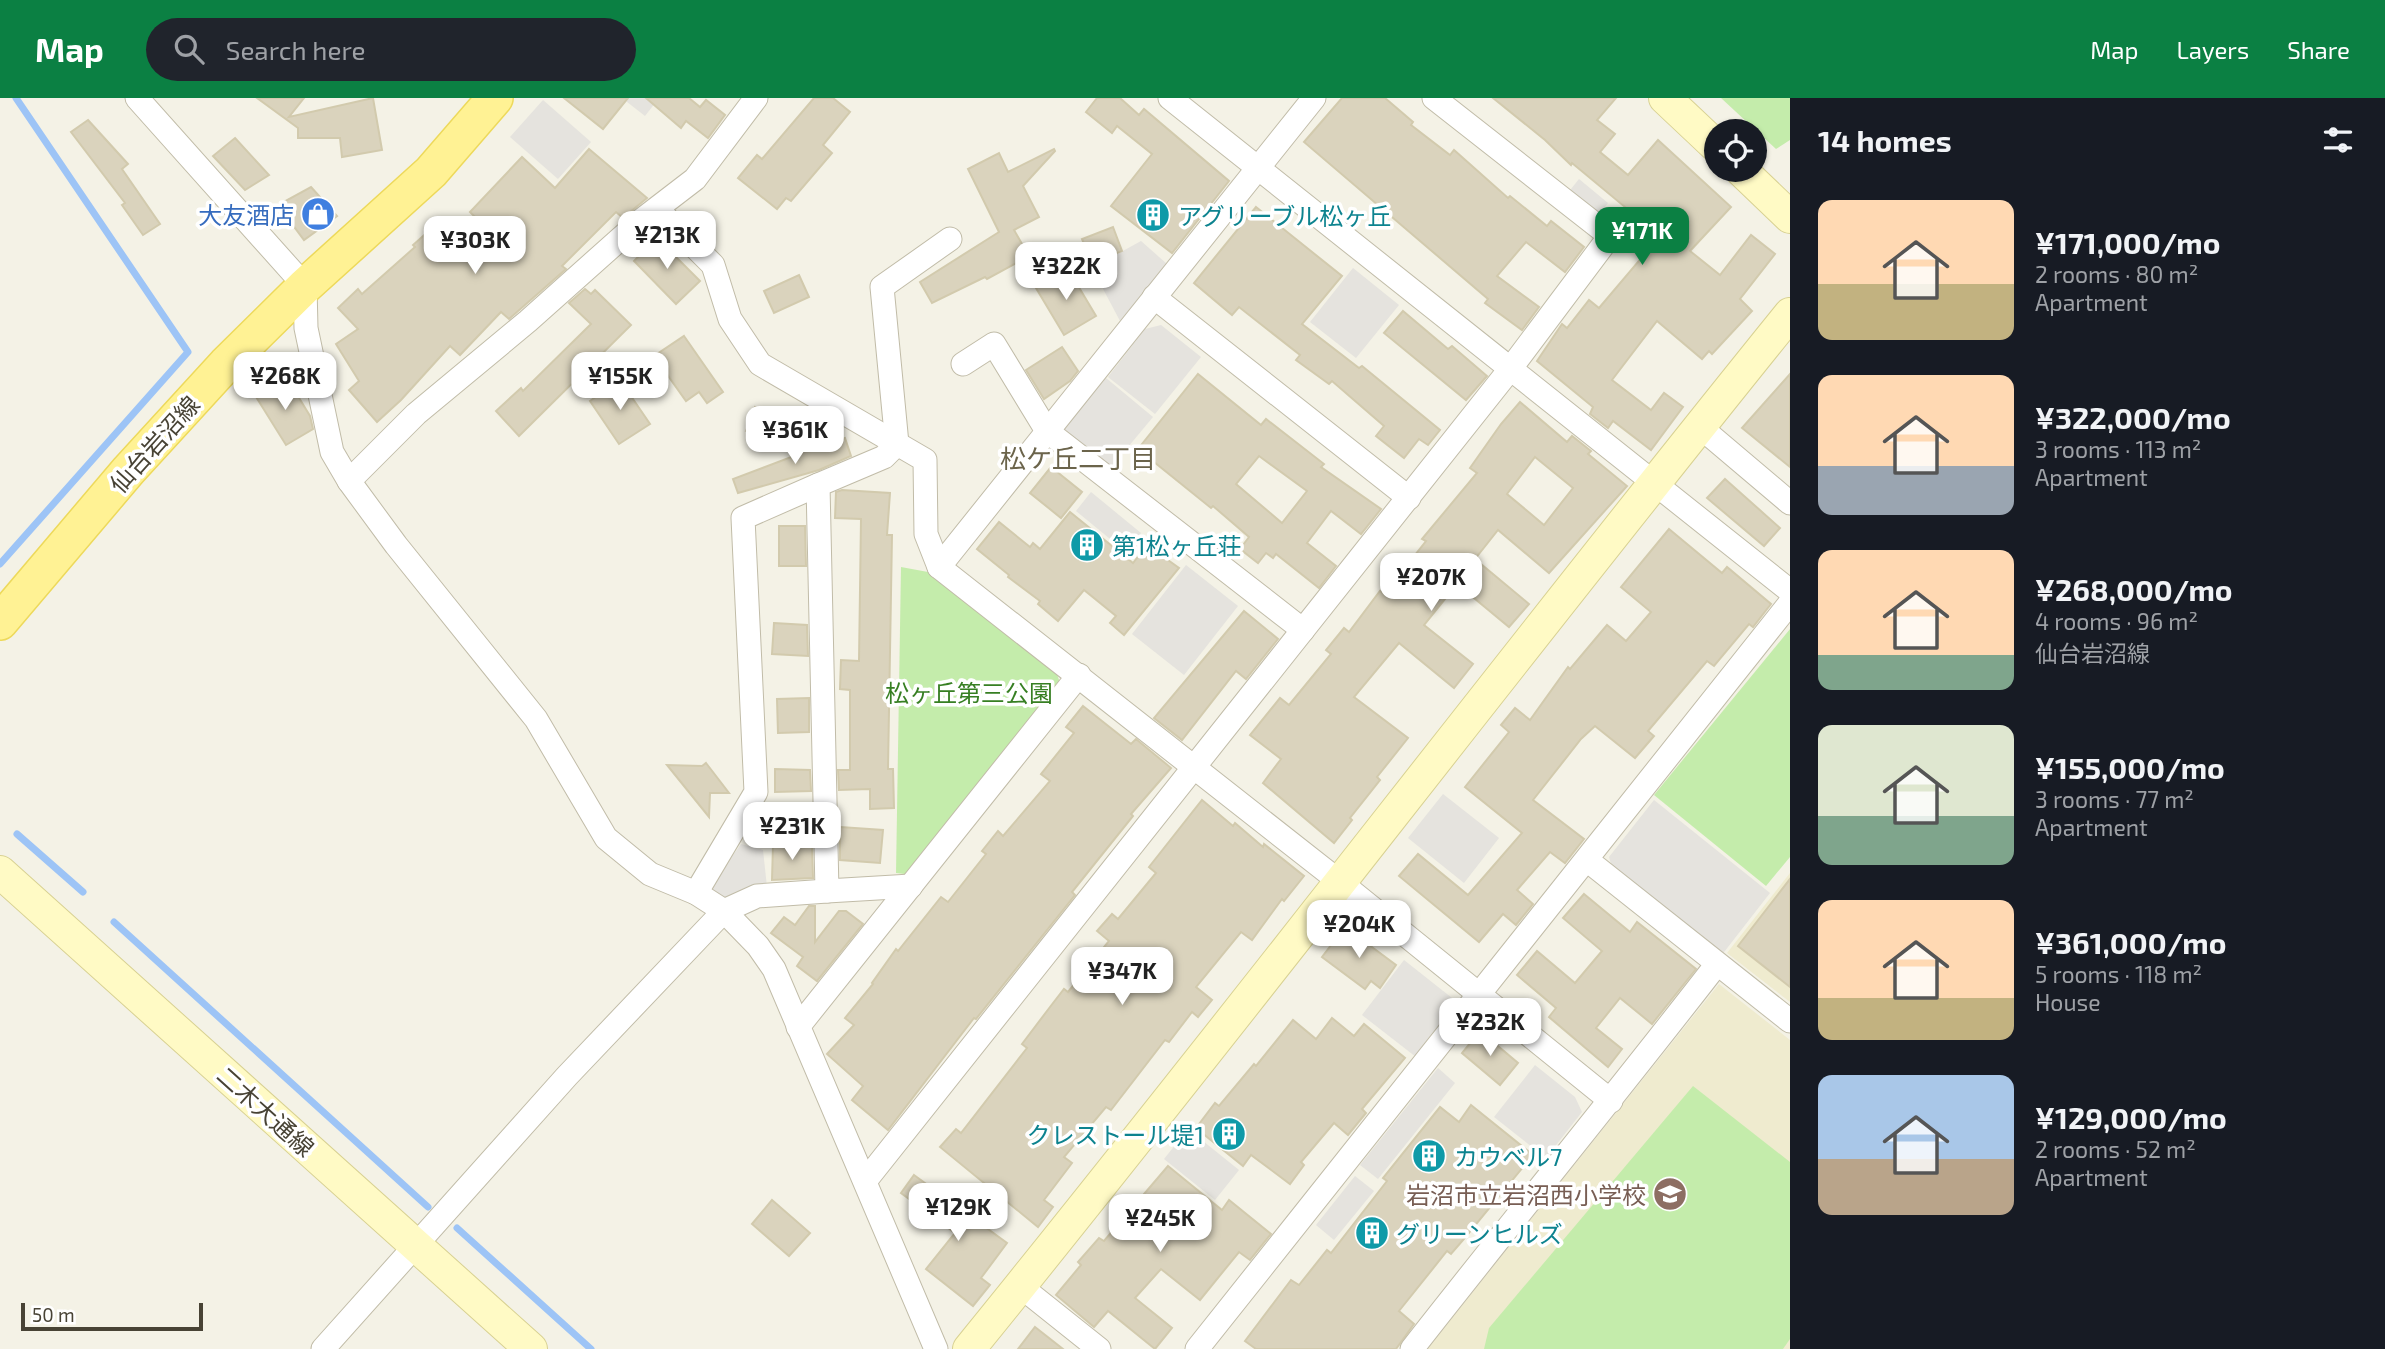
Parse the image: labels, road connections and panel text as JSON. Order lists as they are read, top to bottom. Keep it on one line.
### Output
{"streets":{"main road":["仙台岩沼線"],"street":["二木大通線"]},"districts":["松ケ丘二丁目"],"parks":["松ヶ丘第三公園"],"places":{"shop":["大友酒店"],"building":["アグリーブル松ヶ丘","第1松ヶ丘荘","クレストール堤1","カウベル7","グリーンヒルズ"],"school or university":["岩沼市立岩沼西小学校"]},"scale_bar":"50 m","page":{"header":"Map","search":"Search here","nav":["Map","Layers","Share"],"heading":"14 homes","list":[{"name":"¥171,000/mo","note":"2 rooms · 80 m² · Apartment"},{"name":"¥322,000/mo","note":"3 rooms · 113 m² · Apartment"},{"name":"¥268,000/mo","note":"4 rooms · 96 m² · 仙台岩沼線"},{"name":"¥155,000/mo","note":"3 rooms · 77 m² · Apartment"},{"name":"¥361,000/mo","note":"5 rooms · 118 m² · House"},{"name":"¥129,000/mo","note":"2 rooms · 52 m² · Apartment"}],"price":["¥171K","¥213K","¥303K","¥322K","¥268K","¥155K","¥361K","¥207K","¥231K","¥204K","¥347K","¥232K","¥129K","¥245K"],"scale":"50 m"}}
